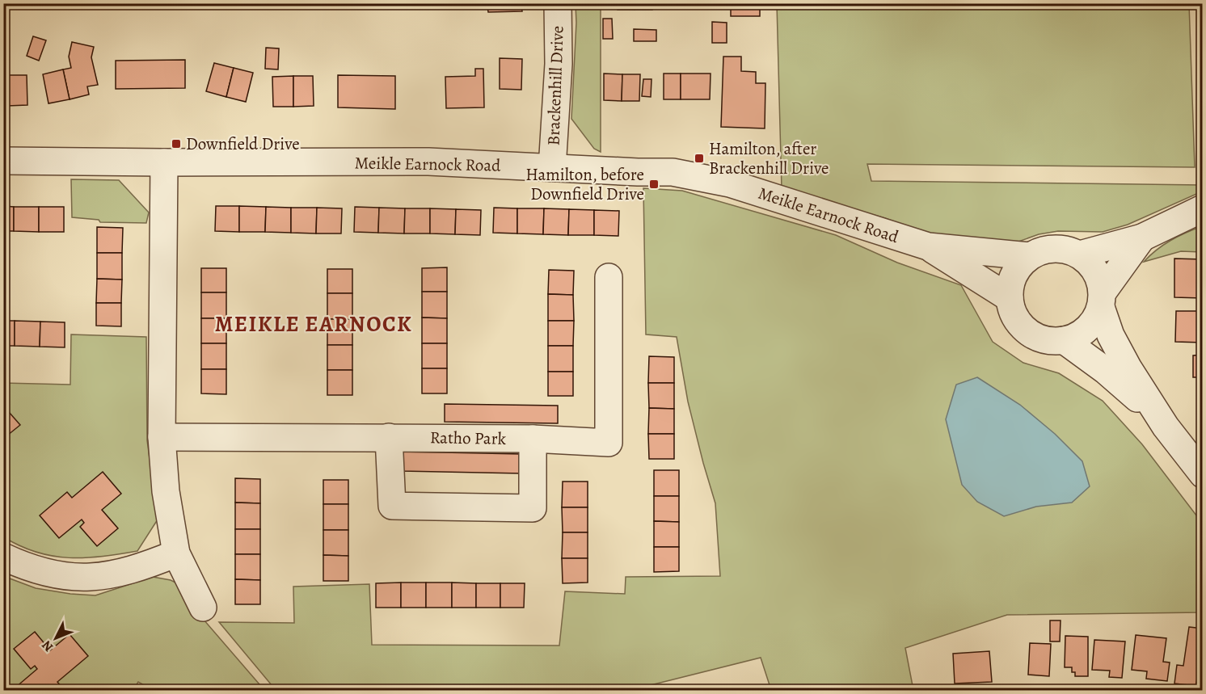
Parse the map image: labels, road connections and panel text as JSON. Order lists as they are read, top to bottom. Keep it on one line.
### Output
{"streets":{"street":["Brackenhill Drive","Meikle Earnock Road","Ratho Park"]},"crossings":[["Brackenhill Drive","Meikle Earnock Road"]],"districts":["MEIKLE EARNOCK"],"places":{"transit":["Downfield Drive","Hamilton, after Brackenhill Drive","Hamilton, before Downfield Drive"]},"north":"bottom left"}
